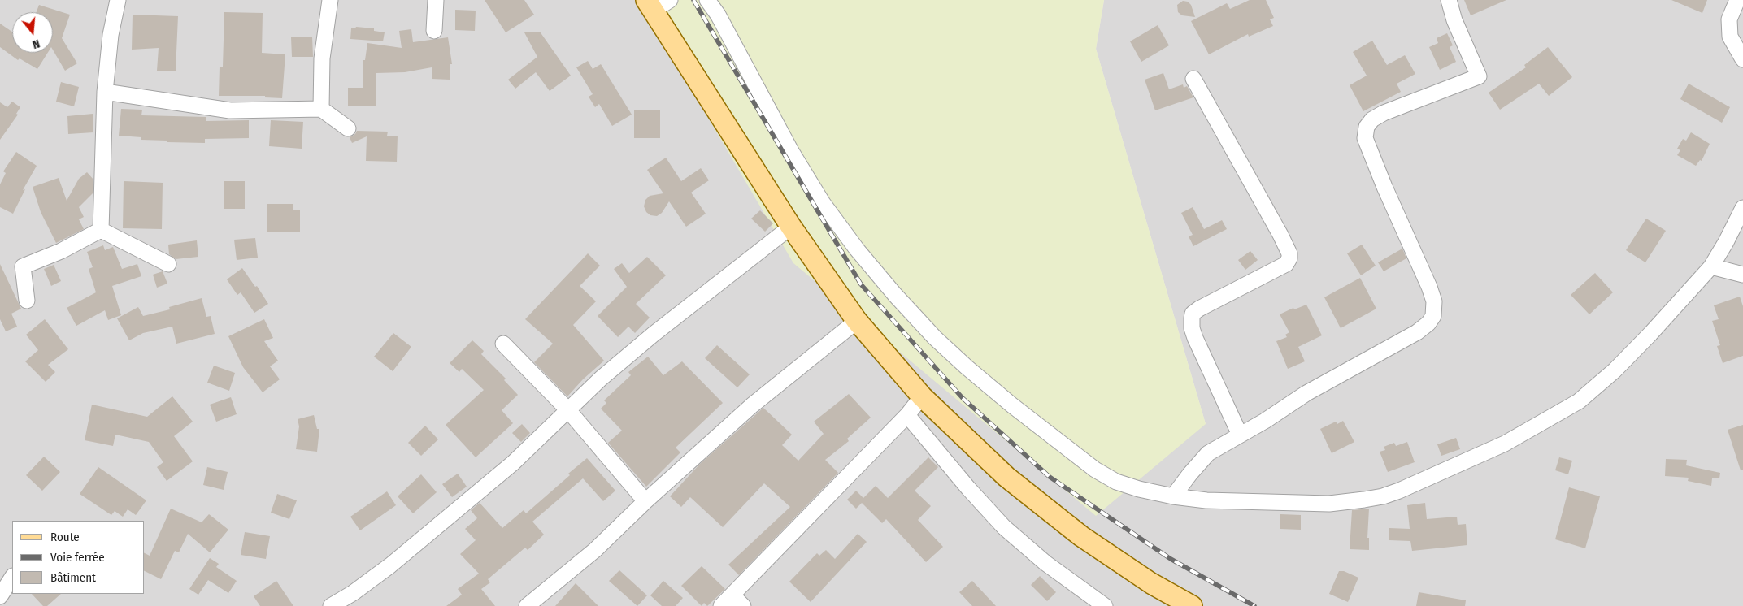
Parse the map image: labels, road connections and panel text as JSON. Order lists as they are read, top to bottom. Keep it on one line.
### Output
{"legend":["Route","Voie ferrée","Bâtiment"],"north":"bottom"}
